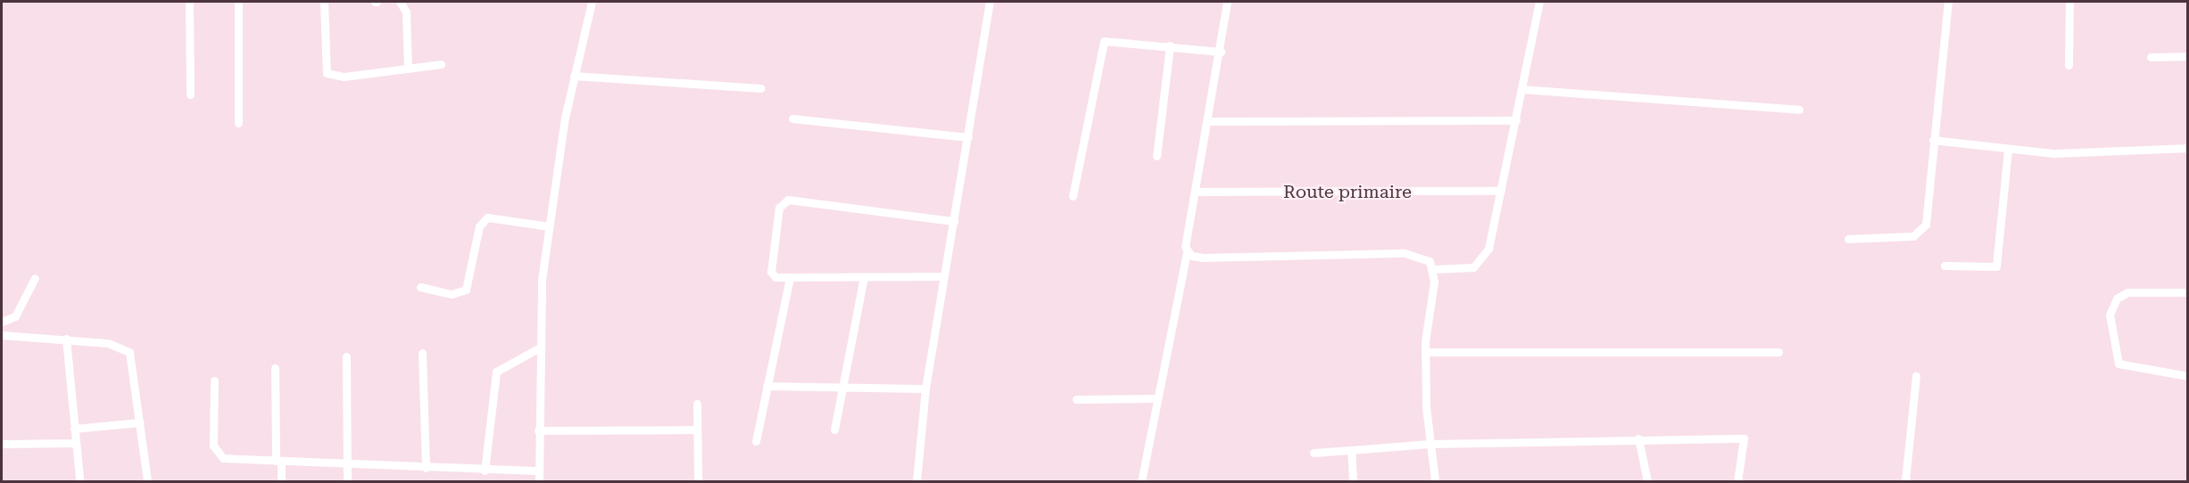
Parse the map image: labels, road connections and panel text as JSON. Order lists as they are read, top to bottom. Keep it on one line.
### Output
{"streets":{"street":["Route primaire"]}}
